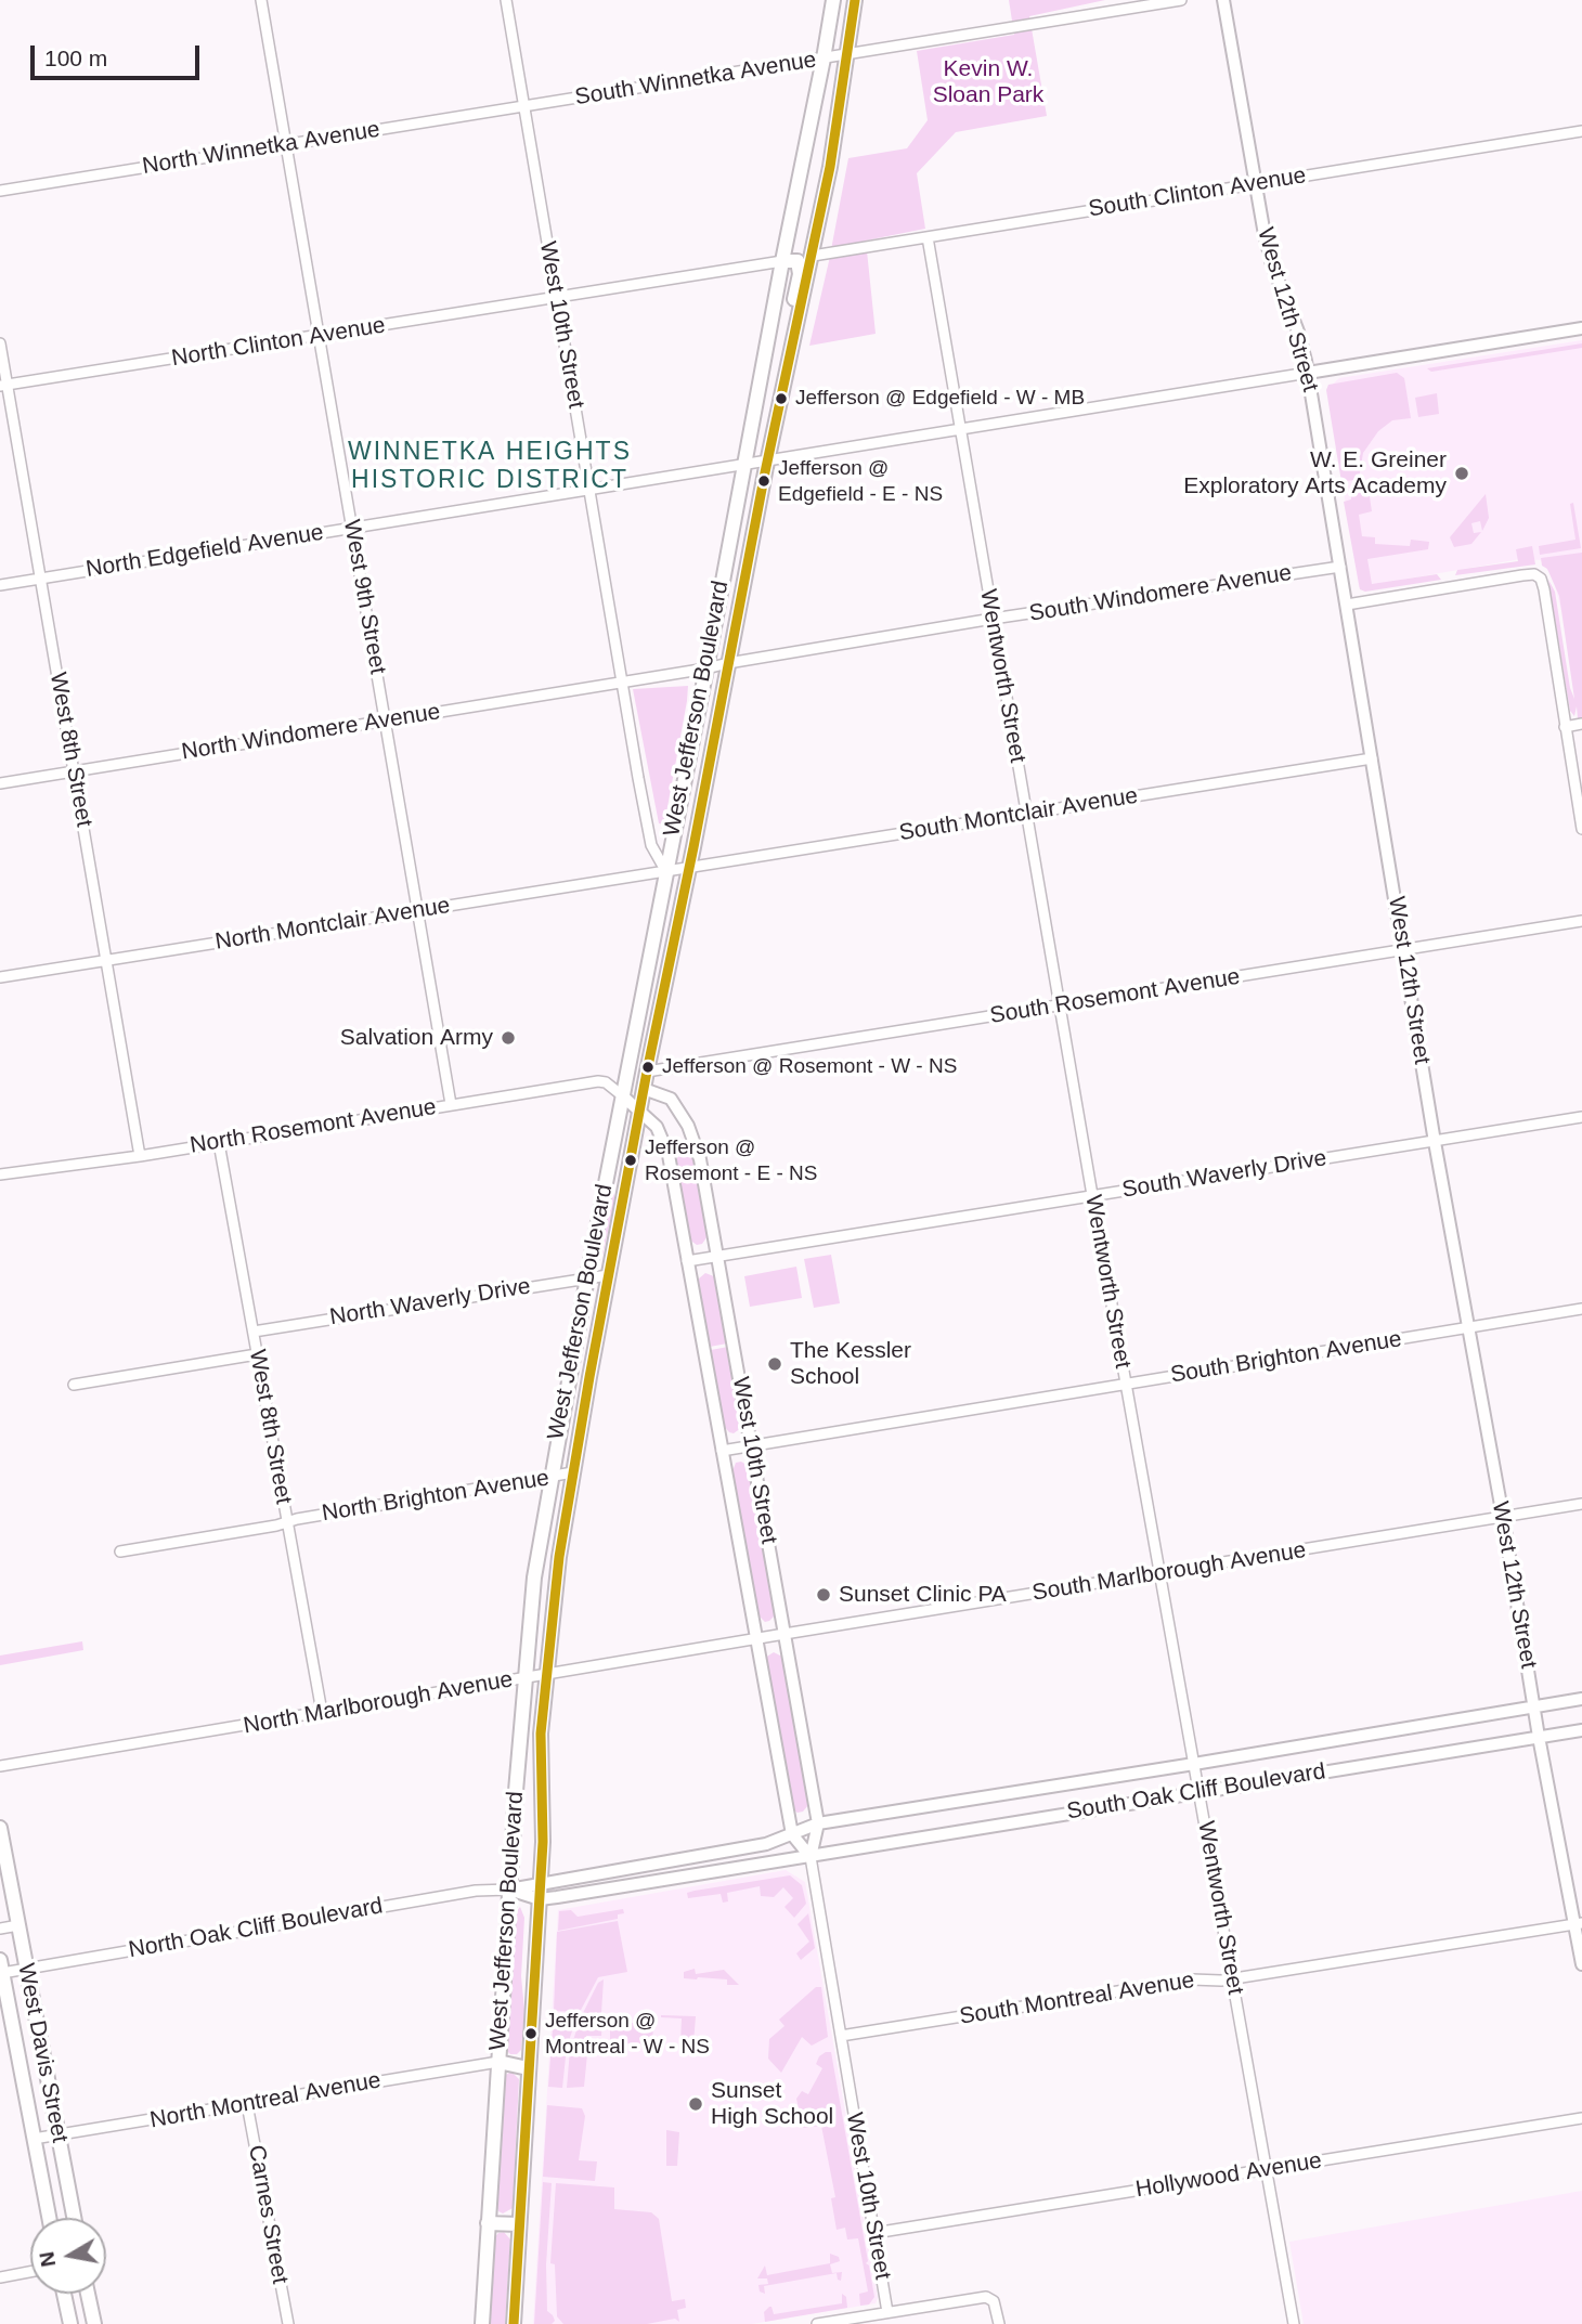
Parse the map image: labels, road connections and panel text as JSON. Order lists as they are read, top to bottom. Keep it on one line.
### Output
{"streets":{"main road":["West Jefferson Boulevard","West Davis Street"],"street":["South Winnetka Avenue","North Winnetka Avenue","South Clinton Avenue","West 12th Street","West 10th Street","North Clinton Avenue","North Edgefield Avenue","South Windomere Avenue","West 9th Street","Wentworth Street","North Windomere Avenue","West 8th Street","South Montclair Avenue","North Montclair Avenue","South Rosemont Avenue","North Rosemont Avenue","South Waverly Drive","North Waverly Drive","South Brighton Avenue","North Brighton Avenue","South Marlborough Avenue","North Marlborough Avenue","South Oak Cliff Boulevard","North Oak Cliff Boulevard","South Montreal Avenue","North Montreal Avenue","Hollywood Avenue","Carnes Street"]},"crossings":[["South Winnetka Avenue","North Winnetka Avenue"],["South Winnetka Avenue","West 10th Street"],["South Winnetka Avenue","West Jefferson Boulevard"],["North Winnetka Avenue","West 10th Street"],["North Winnetka Avenue","West 9th Street"],["South Clinton Avenue","West 12th Street"],["South Clinton Avenue","Wentworth Street"],["South Clinton Avenue","West Jefferson Boulevard"],["West 12th Street","North Edgefield Avenue"],["West 12th Street","South Windomere Avenue"],["West 12th Street","South Montclair Avenue"],["West 12th Street","South Rosemont Avenue"],["West 12th Street","South Waverly Drive"],["West 12th Street","South Brighton Avenue"],["West 12th Street","South Marlborough Avenue"],["West 12th Street","South Oak Cliff Boulevard"],["West 12th Street","South Montreal Avenue"],["West 10th Street","North Clinton Avenue"],["West 10th Street","North Edgefield Avenue"],["West 10th Street","South Windomere Avenue"],["West 10th Street","West Jefferson Boulevard"],["West 10th Street","North Windomere Avenue"],["West 10th Street","South Montclair Avenue"],["West 10th Street","North Montclair Avenue"],["West 10th Street","North Rosemont Avenue"],["West 10th Street","South Waverly Drive"],["West 10th Street","South Brighton Avenue"],["West 10th Street","South Marlborough Avenue"],["West 10th Street","North Marlborough Avenue"],["West 10th Street","South Oak Cliff Boulevard"],["West 10th Street","North Oak Cliff Boulevard"],["West 10th Street","South Montreal Avenue"],["West 10th Street","Hollywood Avenue"],["North Clinton Avenue","West 9th Street"],["North Clinton Avenue","West 8th Street"],["North Edgefield Avenue","West 9th Street"],["North Edgefield Avenue","Wentworth Street"],["North Edgefield Avenue","West Jefferson Boulevard"],["North Edgefield Avenue","West 8th Street"],["South Windomere Avenue","Wentworth Street"],["South Windomere Avenue","West Jefferson Boulevard"],["South Windomere Avenue","North Windomere Avenue"],["West 9th Street","North Windomere Avenue"],["West 9th Street","North Montclair Avenue"],["West 9th Street","North Rosemont Avenue"],["Wentworth Street","South Montclair Avenue"],["Wentworth Street","South Rosemont Avenue"],["Wentworth Street","South Waverly Drive"],["Wentworth Street","South Brighton Avenue"],["Wentworth Street","South Marlborough Avenue"],["Wentworth Street","South Oak Cliff Boulevard"],["Wentworth Street","South Montreal Avenue"],["Wentworth Street","Hollywood Avenue"],["West Jefferson Boulevard","South Montclair Avenue"],["West Jefferson Boulevard","North Montclair Avenue"],["West Jefferson Boulevard","South Rosemont Avenue"],["West Jefferson Boulevard","North Rosemont Avenue"],["West Jefferson Boulevard","North Waverly Drive"],["West Jefferson Boulevard","North Brighton Avenue"],["West Jefferson Boulevard","North Marlborough Avenue"],["West Jefferson Boulevard","North Oak Cliff Boulevard"],["West Jefferson Boulevard","North Montreal Avenue"],["North Windomere Avenue","West 8th Street"],["West 8th Street","North Montclair Avenue"],["West 8th Street","North Rosemont Avenue"],["West 8th Street","North Waverly Drive"],["West 8th Street","North Brighton Avenue"],["West 8th Street","North Marlborough Avenue"],["South Montclair Avenue","North Montclair Avenue"],["South Marlborough Avenue","North Marlborough Avenue"],["South Oak Cliff Boulevard","North Oak Cliff Boulevard"],["North Oak Cliff Boulevard","West Davis Street"],["West Davis Street","North Montreal Avenue"],["North Montreal Avenue","Carnes Street"]],"districts":["WINNETKA HEIGHTS HISTORIC DISTRICT"],"parks":["Kevin W. Sloan Park"],"places":["Jefferson @ Edgefield - W - MB","W. E. Greiner Exploratory Arts Academy","Jefferson @ Edgefield - E - NS","Salvation Army","Jefferson @ Rosemont - W - NS","Jefferson @ Rosemont - E - NS","The Kessler School","Sunset Clinic PA","Jefferson @ Montreal - W - NS","Sunset High School"],"scale_bar":"100 m","north":"left"}
